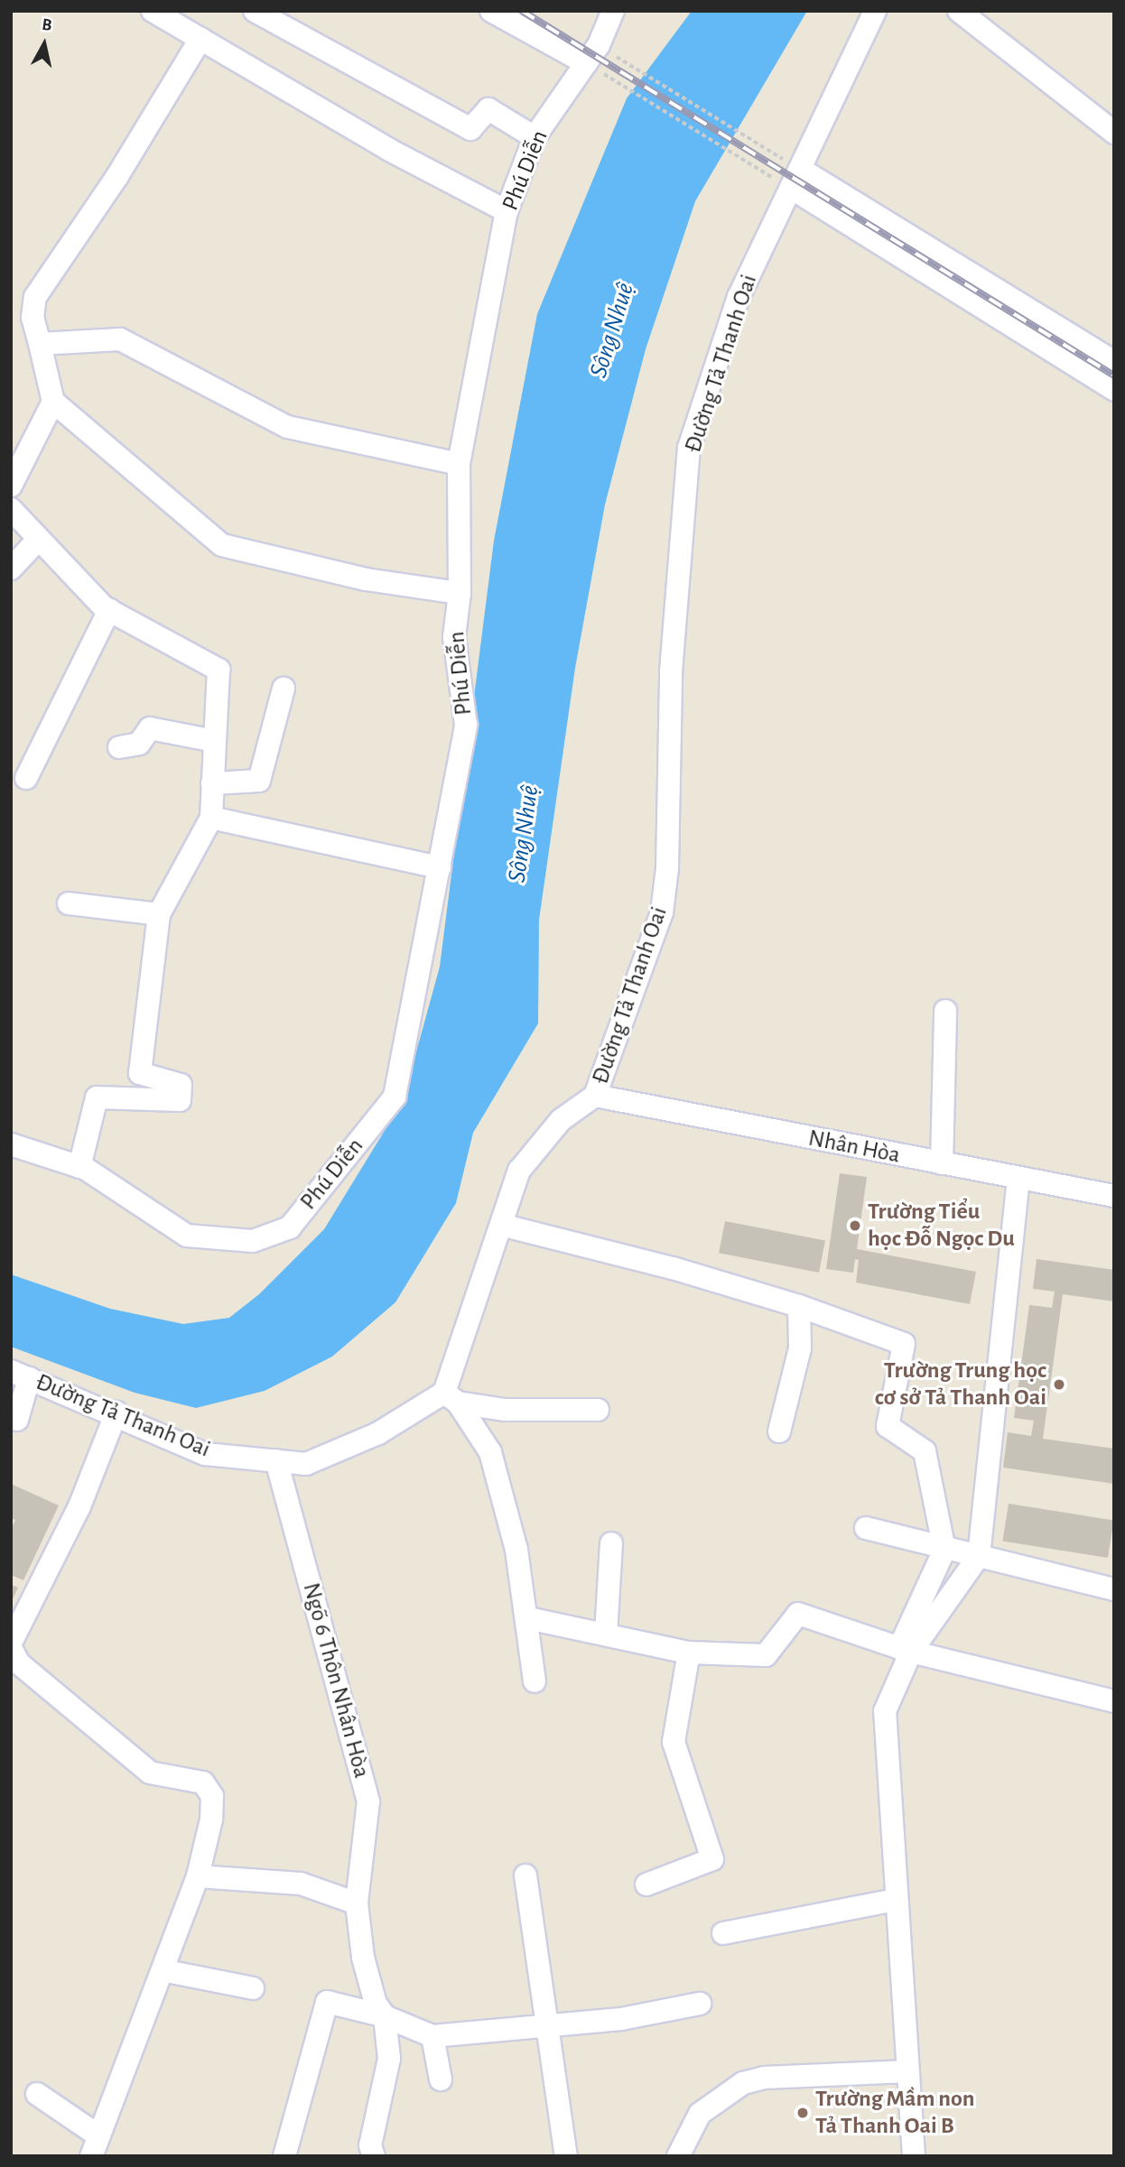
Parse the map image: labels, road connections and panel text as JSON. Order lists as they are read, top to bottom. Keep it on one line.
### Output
{"streets":{"street":["Phú Diễn","Đường Tả Thanh Oai","Nhân Hòa","Ngõ 6 Thôn Nhân Hòa"]},"crossings":[["Đường Tả Thanh Oai","Nhân Hòa"],["Đường Tả Thanh Oai","Ngõ 6 Thôn Nhân Hòa"]],"water":["Sông Nhuệ"],"places":["Trường Tiểu học Đỗ Ngọc Du","Trường Trung học cơ sở Tả Thanh Oai","Trường Mầm non Tả Thanh Oai B"],"north":"top"}
